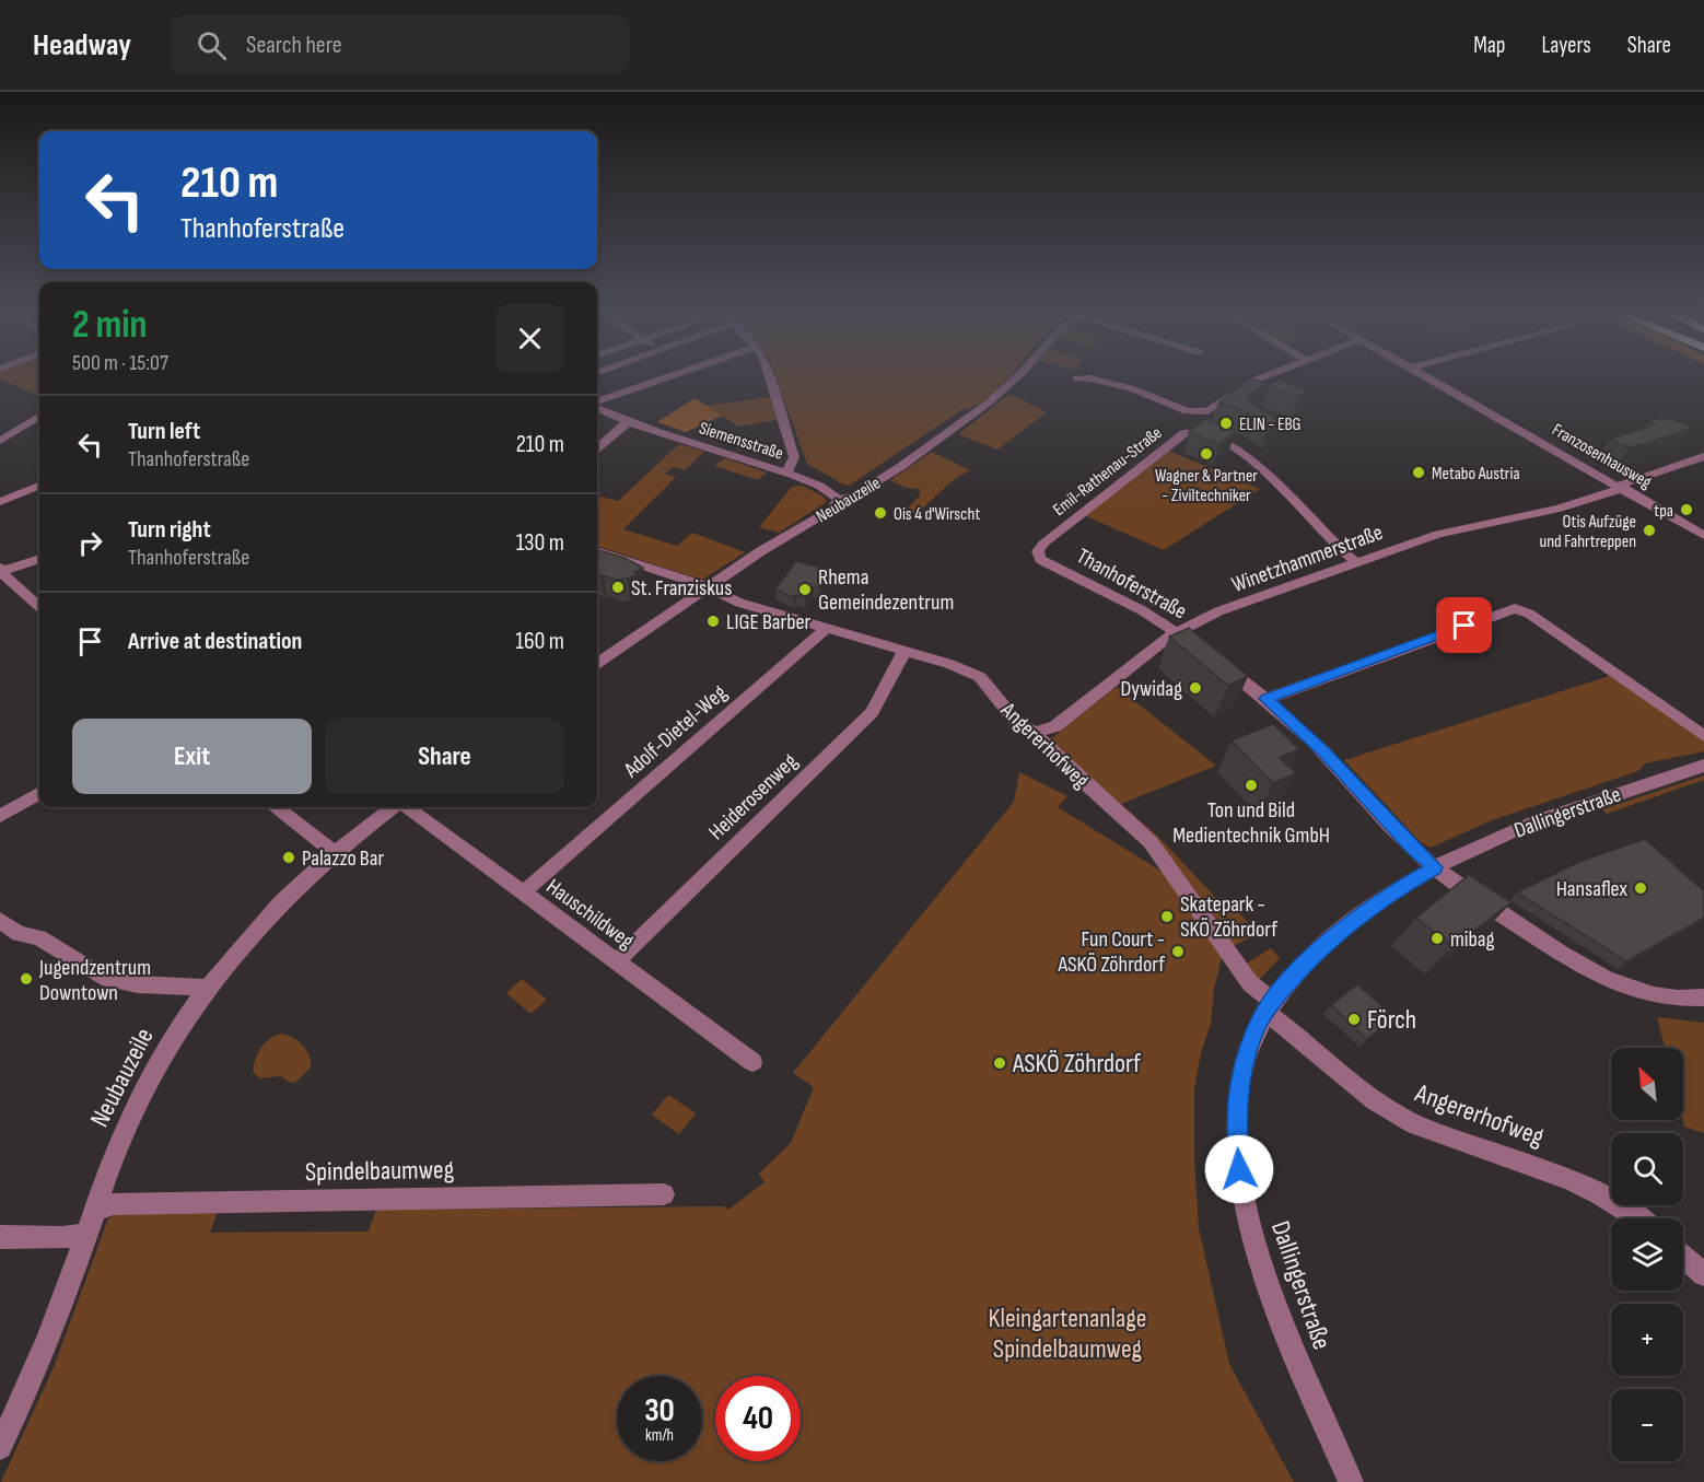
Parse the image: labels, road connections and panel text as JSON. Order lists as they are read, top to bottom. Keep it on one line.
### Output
{"streets":{"street":["Siemensstraße","Franzosenhausweg","Emil-Rathenau-Straße","Neubauzeile","Winetzhammerstraße","Thanhoferstraße","Adolf-Dietel-Weg","Angererhofweg","Heiderosenweg","Dallingerstraße","Hauschildweg","Spindelbaumweg"]},"crossings":[["Siemensstraße","Neubauzeile"],["Franzosenhausweg","Winetzhammerstraße"],["Emil-Rathenau-Straße","Winetzhammerstraße"],["Emil-Rathenau-Straße","Thanhoferstraße"],["Neubauzeile","Angererhofweg"],["Neubauzeile","Spindelbaumweg"],["Winetzhammerstraße","Thanhoferstraße"],["Winetzhammerstraße","Angererhofweg"],["Thanhoferstraße","Dallingerstraße"],["Adolf-Dietel-Weg","Angererhofweg"],["Adolf-Dietel-Weg","Hauschildweg"],["Angererhofweg","Heiderosenweg"],["Angererhofweg","Dallingerstraße"],["Heiderosenweg","Hauschildweg"]],"parks":["Kleingartenanlage Spindelbaumweg"],"places":["ELIN - EBG","Wagner & Partner - Ziviltechniker","Metabo Austria","tpa","Ois 4 d'Wirscht","Otis Aufzüge und Fahrtreppen","St. Franziskus","Rhema Gemeindezentrum","LIGE Barber","Dywidag","Ton und Bild Medientechnik GmbH","Palazzo Bar","Hansaflex","Skatepark - SKÖ Zöhrdorf","mibag","Fun Court - ASKÖ Zöhrdorf","Jugendzentrum Downtown","Förch","ASKÖ Zöhrdorf"],"north":"top left","page":{"header":"Headway","search":"Search here","nav":["Map","Layers","Share"],"turn":["210 m","Thanhoferstraße"],"heading":["2 min","500 m · 15:07"],"list":[{"name":"Turn left","note":"Thanhoferstraße","value":"210 m"},{"name":"Turn right","note":"Thanhoferstraße","value":"130 m"},{"name":"Arrive at destination","value":"160 m"}],"buttons":["Exit","Share"],"map_buttons":["+","−"],"speed":"30 km/h","limit":"40"}}
